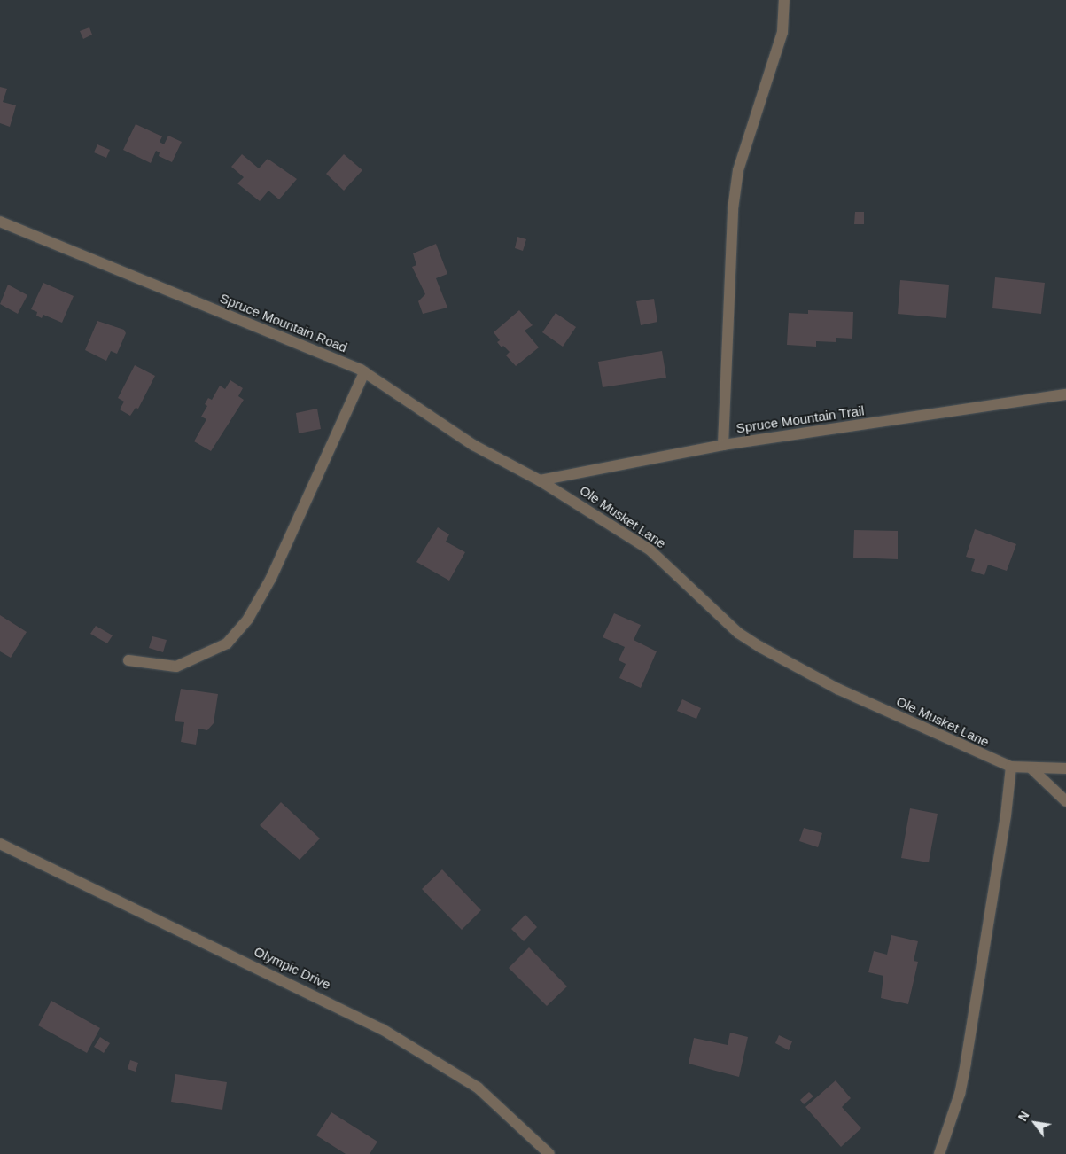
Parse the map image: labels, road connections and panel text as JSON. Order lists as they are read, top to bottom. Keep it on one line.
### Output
{"streets":{"street":["Spruce Mountain Road","Spruce Mountain Trail","Ole Musket Lane","Olympic Drive"]},"crossings":[["Spruce Mountain Road","Spruce Mountain Trail"],["Spruce Mountain Road","Ole Musket Lane"],["Spruce Mountain Trail","Ole Musket Lane"]],"north":"top left"}
